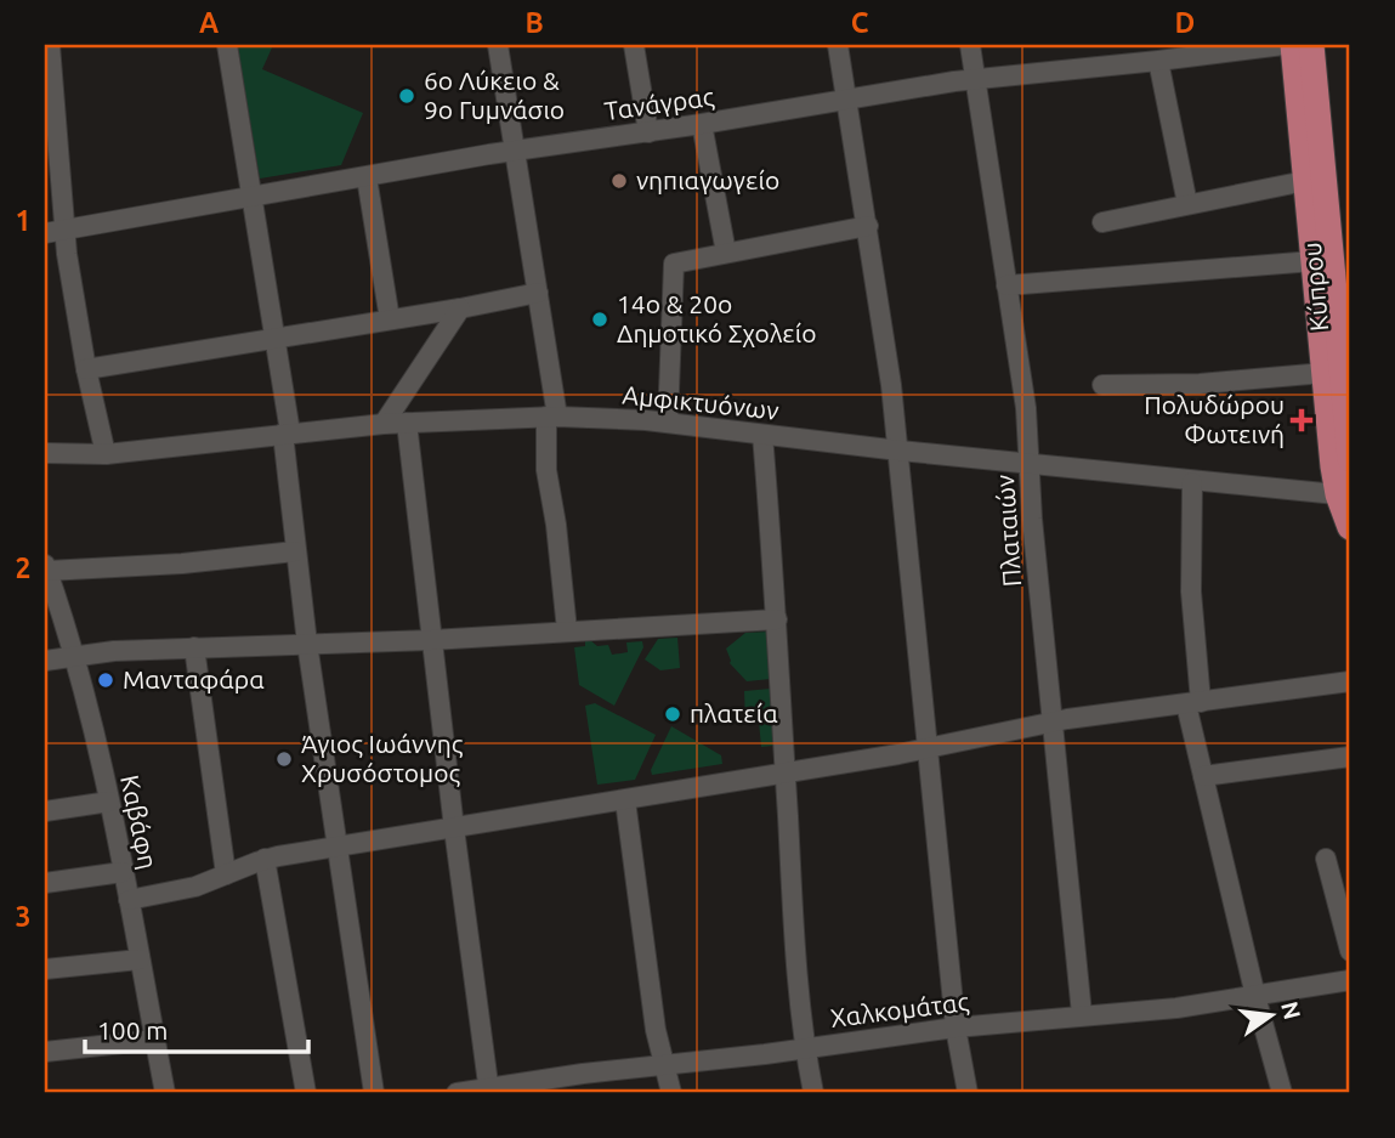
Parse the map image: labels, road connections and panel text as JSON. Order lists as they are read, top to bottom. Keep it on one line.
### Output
{"streets":{"main road":["Κύπρου"],"street":["Τανάγρας","Αμφικτυόνων","Πλαταιών","Καβάφη","Χαλκομάτας"]},"crossings":[["Τανάγρας","Πλαταιών"],["Κύπρου","Αμφικτυόνων"],["Αμφικτυόνων","Πλαταιών"],["Πλαταιών","Χαλκομάτας"]],"places":{"other":["6ο Λύκειο & 9ο Γυμνάσιο","νηπιαγωγείο","14ο & 20ο Δημοτικό Σχολείο","Μανταφάρα","πλατεία","Άγιος Ιωάννης Χρυσόστομος"],"health":["Πολυδώρου Φωτεινή"]},"scale_bar":"100 m","north":"right","grid":{"columns":["A","B","C","D"],"rows":["1","2","3"]}}
